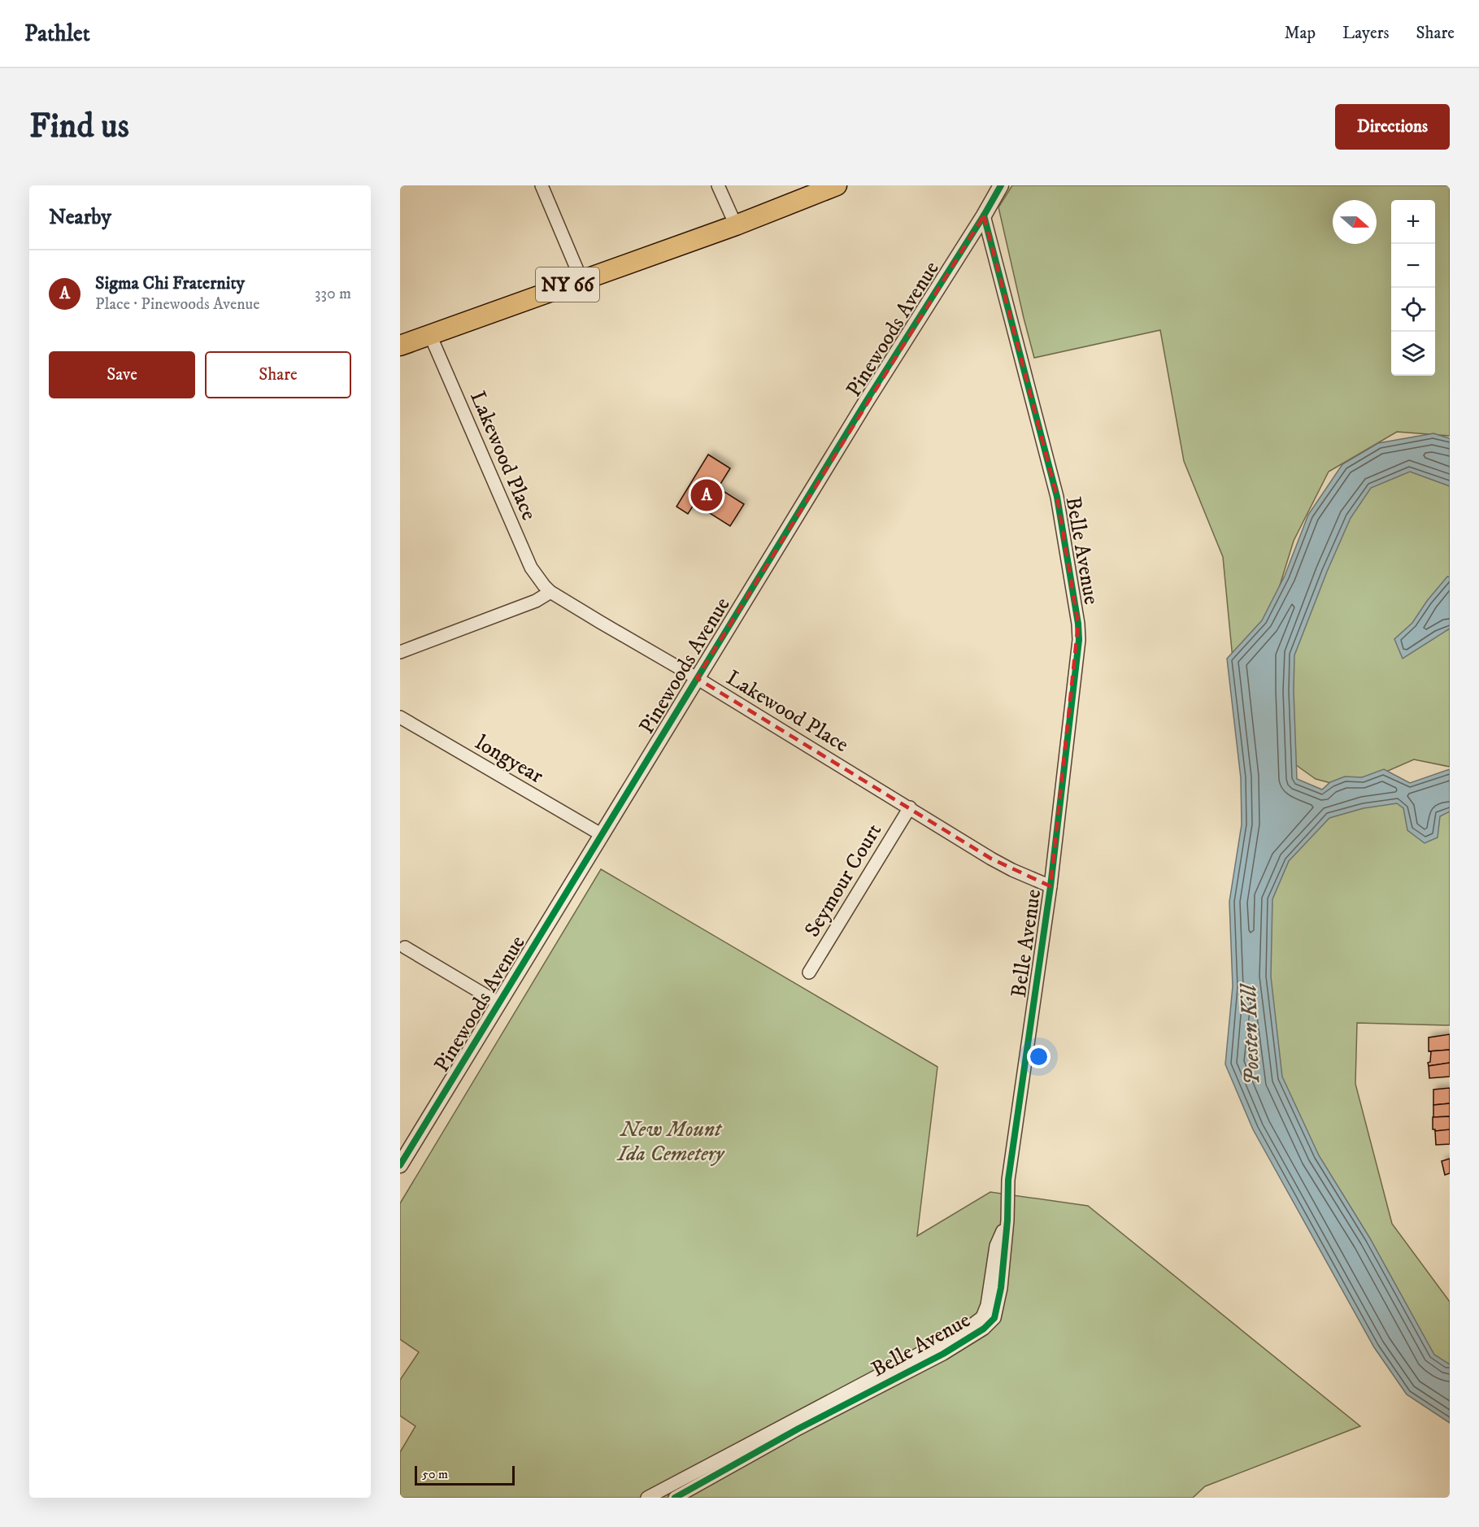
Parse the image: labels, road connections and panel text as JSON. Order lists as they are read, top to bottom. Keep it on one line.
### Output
{"streets":{"main road":["NY 66"],"street":["Pinewoods Avenue","Lakewood Place","Belle Avenue","longyear","Seymour Court"]},"crossings":[["NY 66","Lakewood Place"],["Pinewoods Avenue","Lakewood Place"],["Pinewoods Avenue","Belle Avenue"],["Pinewoods Avenue","longyear"],["Lakewood Place","Belle Avenue"],["Lakewood Place","Seymour Court"]],"water":["Poesten Kill"],"parks":["New Mount Ida Cemetery"],"scale_bar":"50 m","north":"right","page":{"header":"Pathlet","nav":["Map","Layers","Share"],"buttons":["Directions",["Save","Share"]],"title":"Find us","heading":"Nearby","map_buttons":["+","−"],"list":[{"mark":"A","name":"Sigma Chi Fraternity","note":"Place · Pinewoods Avenue","value":"330 m"}],"pins":"A","scale":"50 m"}}
